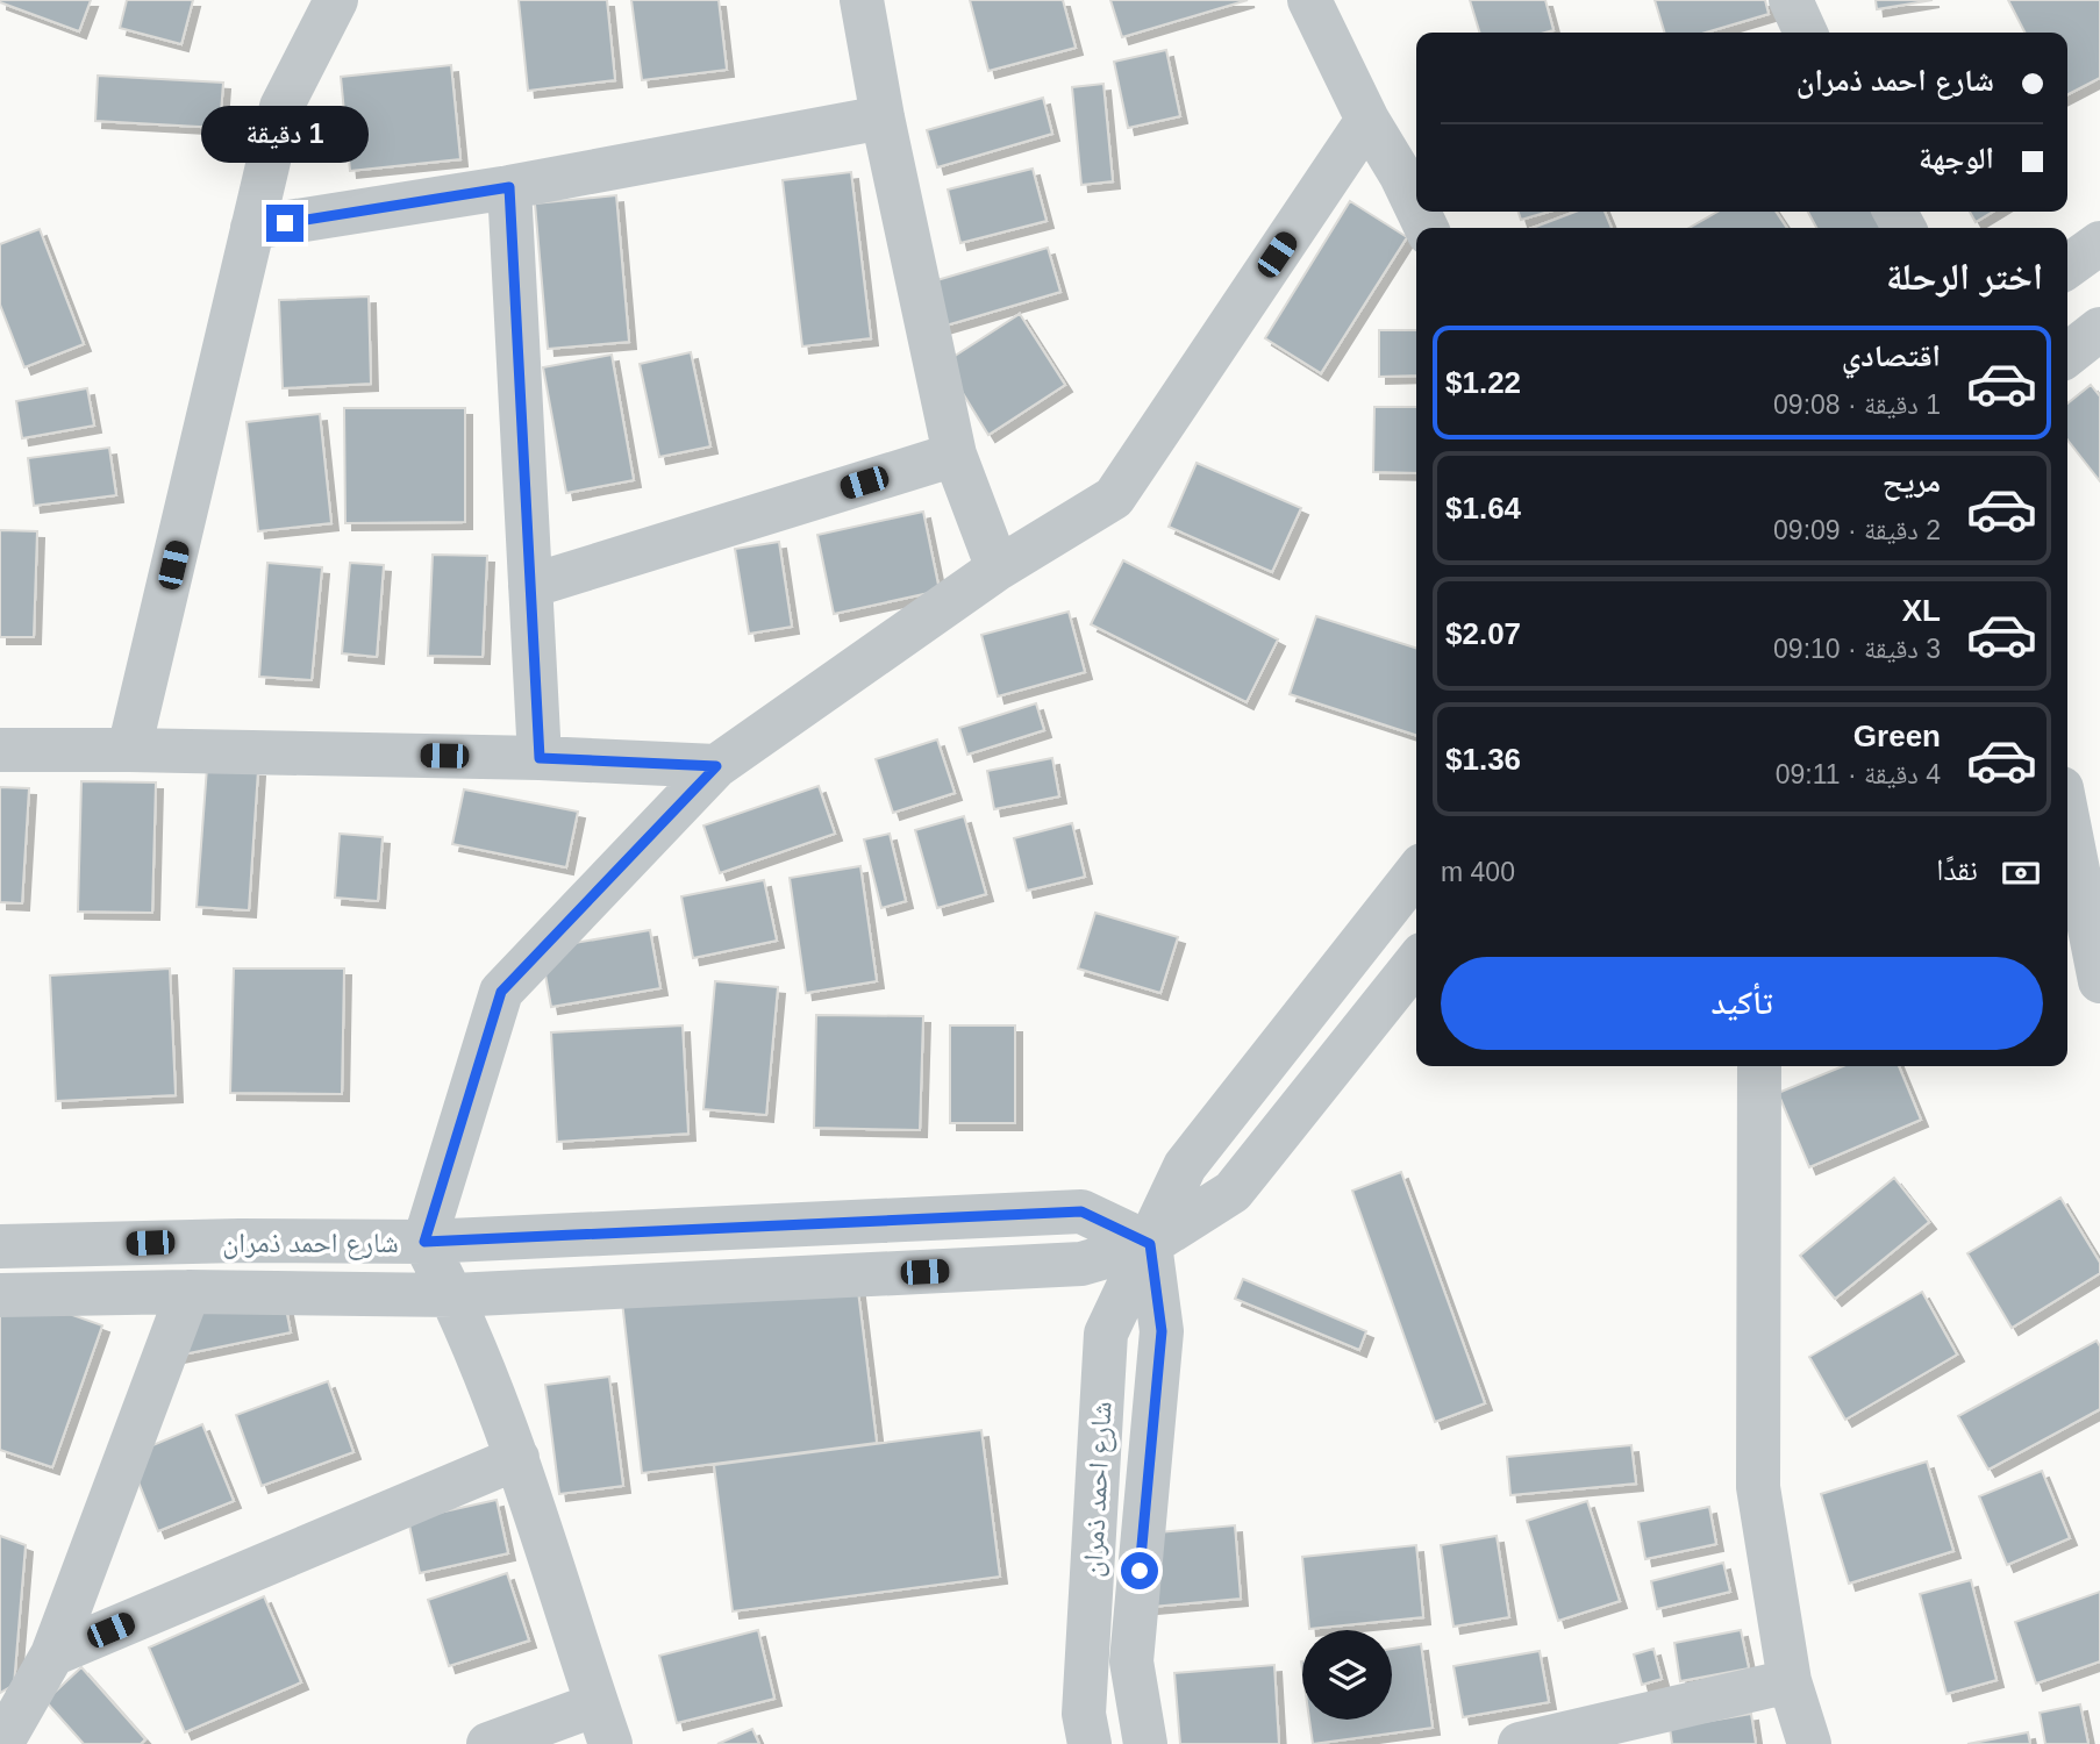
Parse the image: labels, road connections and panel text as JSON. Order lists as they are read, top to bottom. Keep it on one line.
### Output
{"streets":{"street":["شارع احمد ذمران"]},"page":{"banner":["شارع احمد ذمران","الوجهة"],"bubble":"1 دقيقة","heading":"اختر الرحلة","list":[{"name":"اقتصادي","note":"1 دقيقة · 09:08","value":"$1.22"},{"name":"مريح","note":"2 دقيقة · 09:09","value":"$1.64"},{"name":"XL","note":"3 دقيقة · 09:10","value":"$2.07"},{"name":"Green","note":"4 دقيقة · 09:11","value":"$1.36"}],"pay":["نقدًا","400 m"],"buttons":"تأكيد"}}
